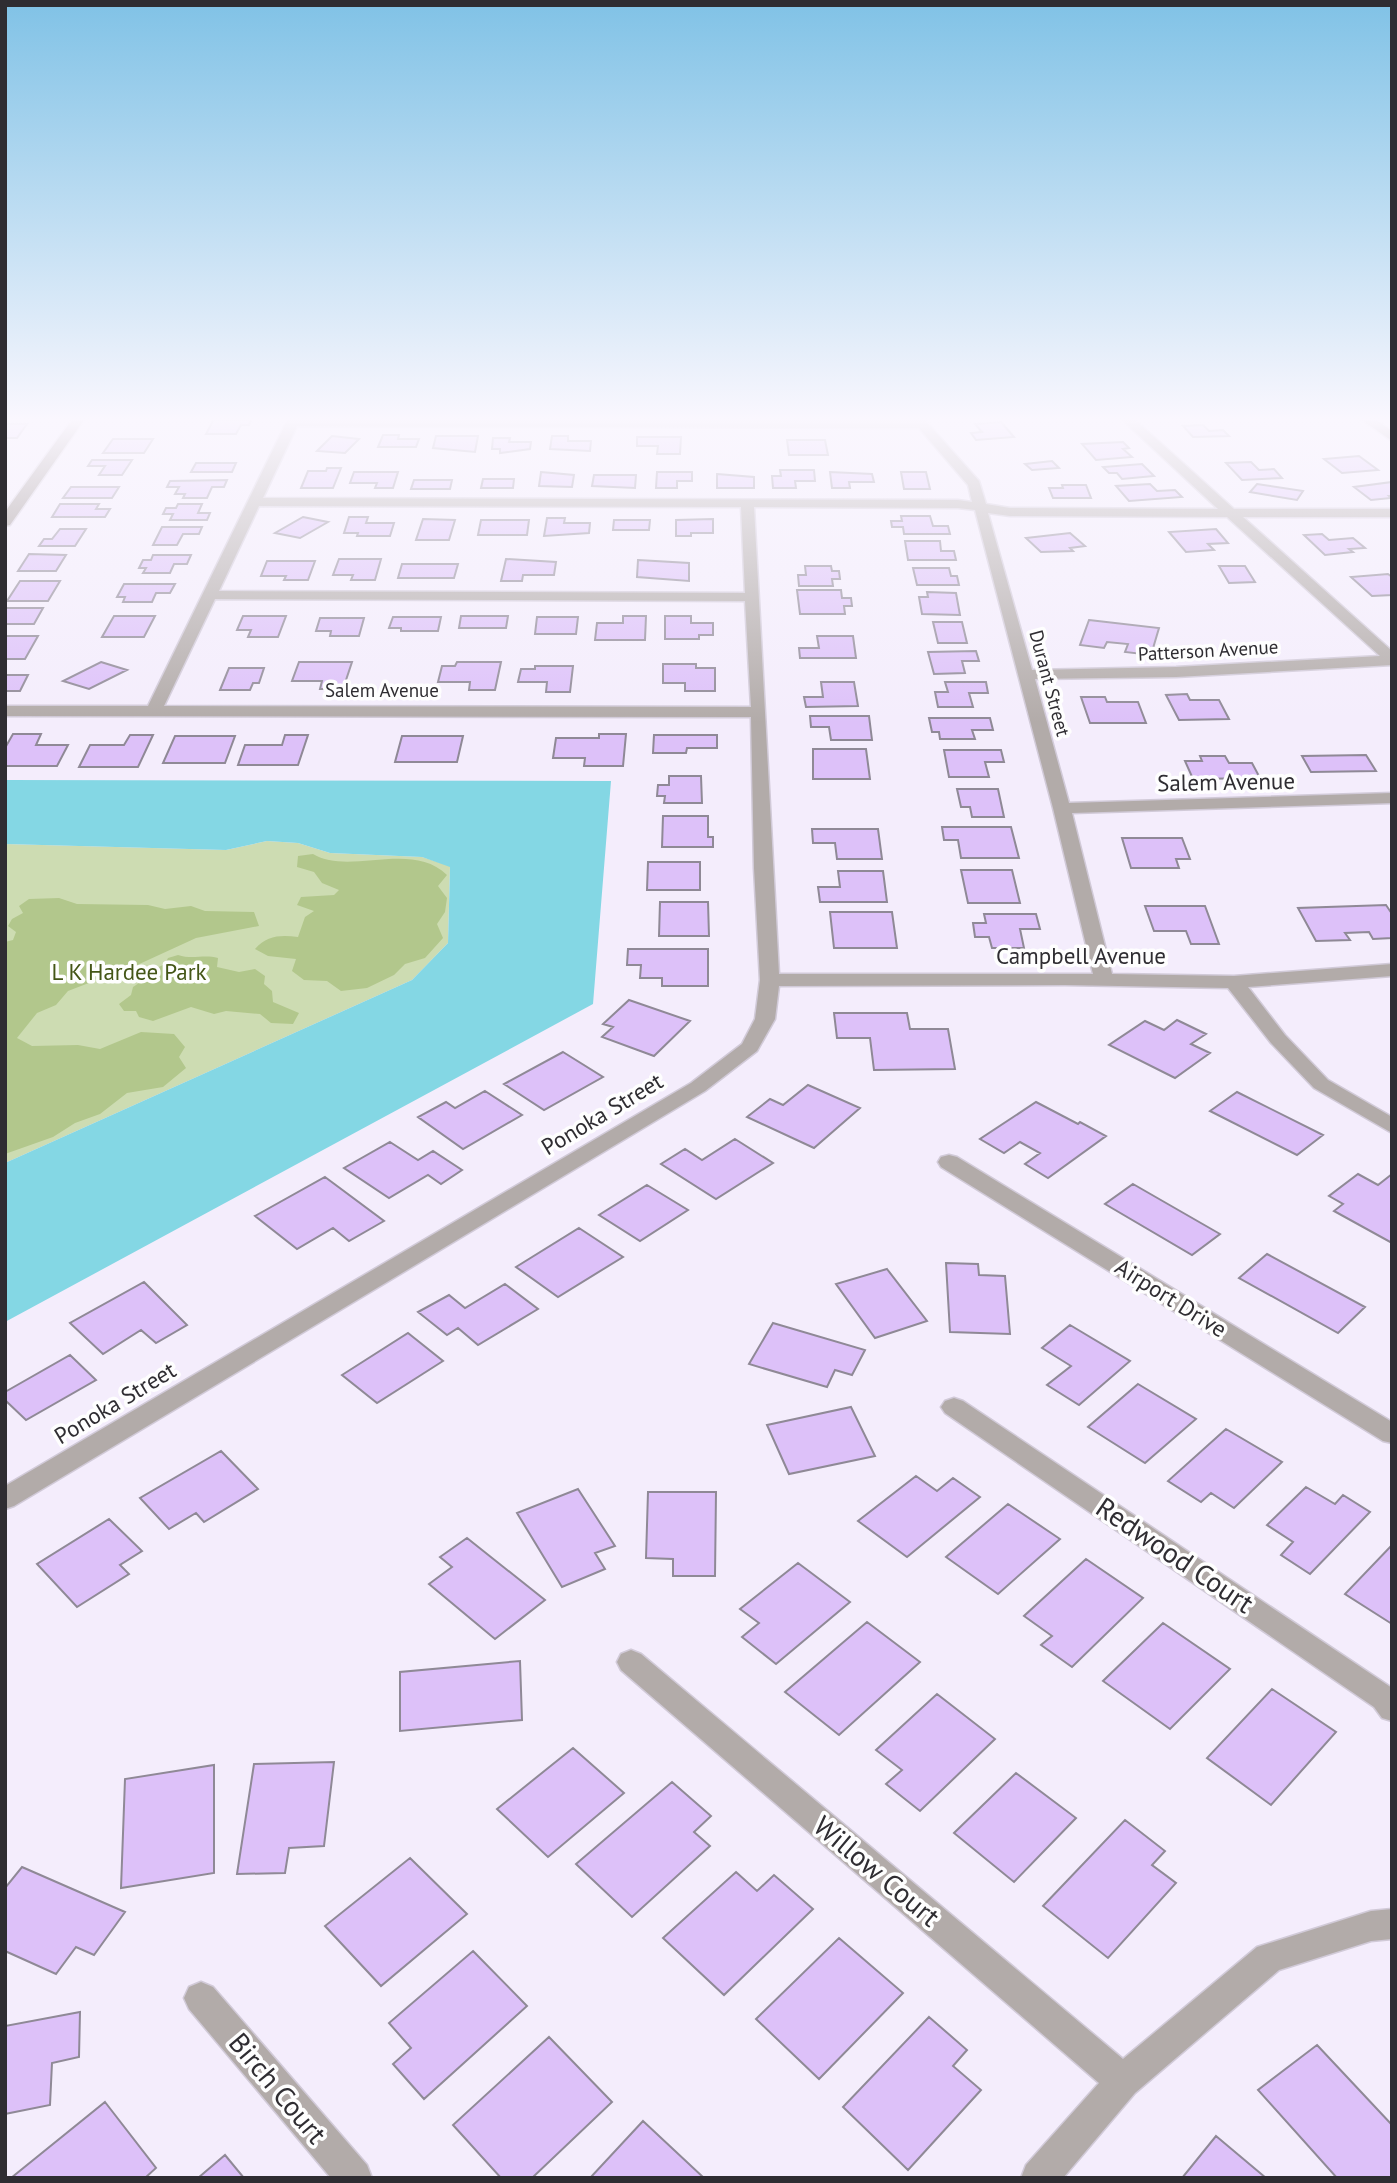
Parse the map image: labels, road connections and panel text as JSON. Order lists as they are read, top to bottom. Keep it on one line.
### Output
{"streets":{"street":["Patterson Avenue","Durant Street","Salem Avenue","Campbell Avenue","Ponoka Street","Airport Drive","Redwood Court","Willow Court","Birch Court"]},"crossings":[["Patterson Avenue","Durant Street"],["Durant Street","Salem Avenue"],["Durant Street","Campbell Avenue"],["Salem Avenue","Ponoka Street"],["Campbell Avenue","Ponoka Street"]],"parks":["L K Hardee Park"]}
